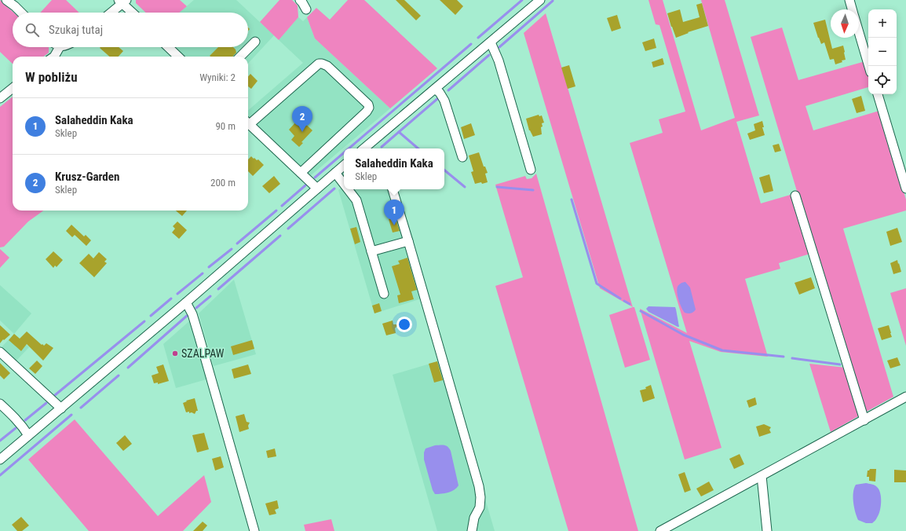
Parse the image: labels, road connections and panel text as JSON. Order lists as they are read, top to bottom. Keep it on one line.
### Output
{"places":["SZALPAW"],"north":"bottom","page":{"map_buttons":["+","−"],"search":"Szukaj tutaj","heading":["W pobliżu","Wyniki: 2"],"list":[{"mark":"1","name":"Salaheddin Kaka","note":"Sklep","value":"90 m"},{"mark":"2","name":"Krusz-Garden","note":"Sklep","value":"200 m"}],"pins":["2","1"],"popup":["Salaheddin Kaka","Sklep"]}}
